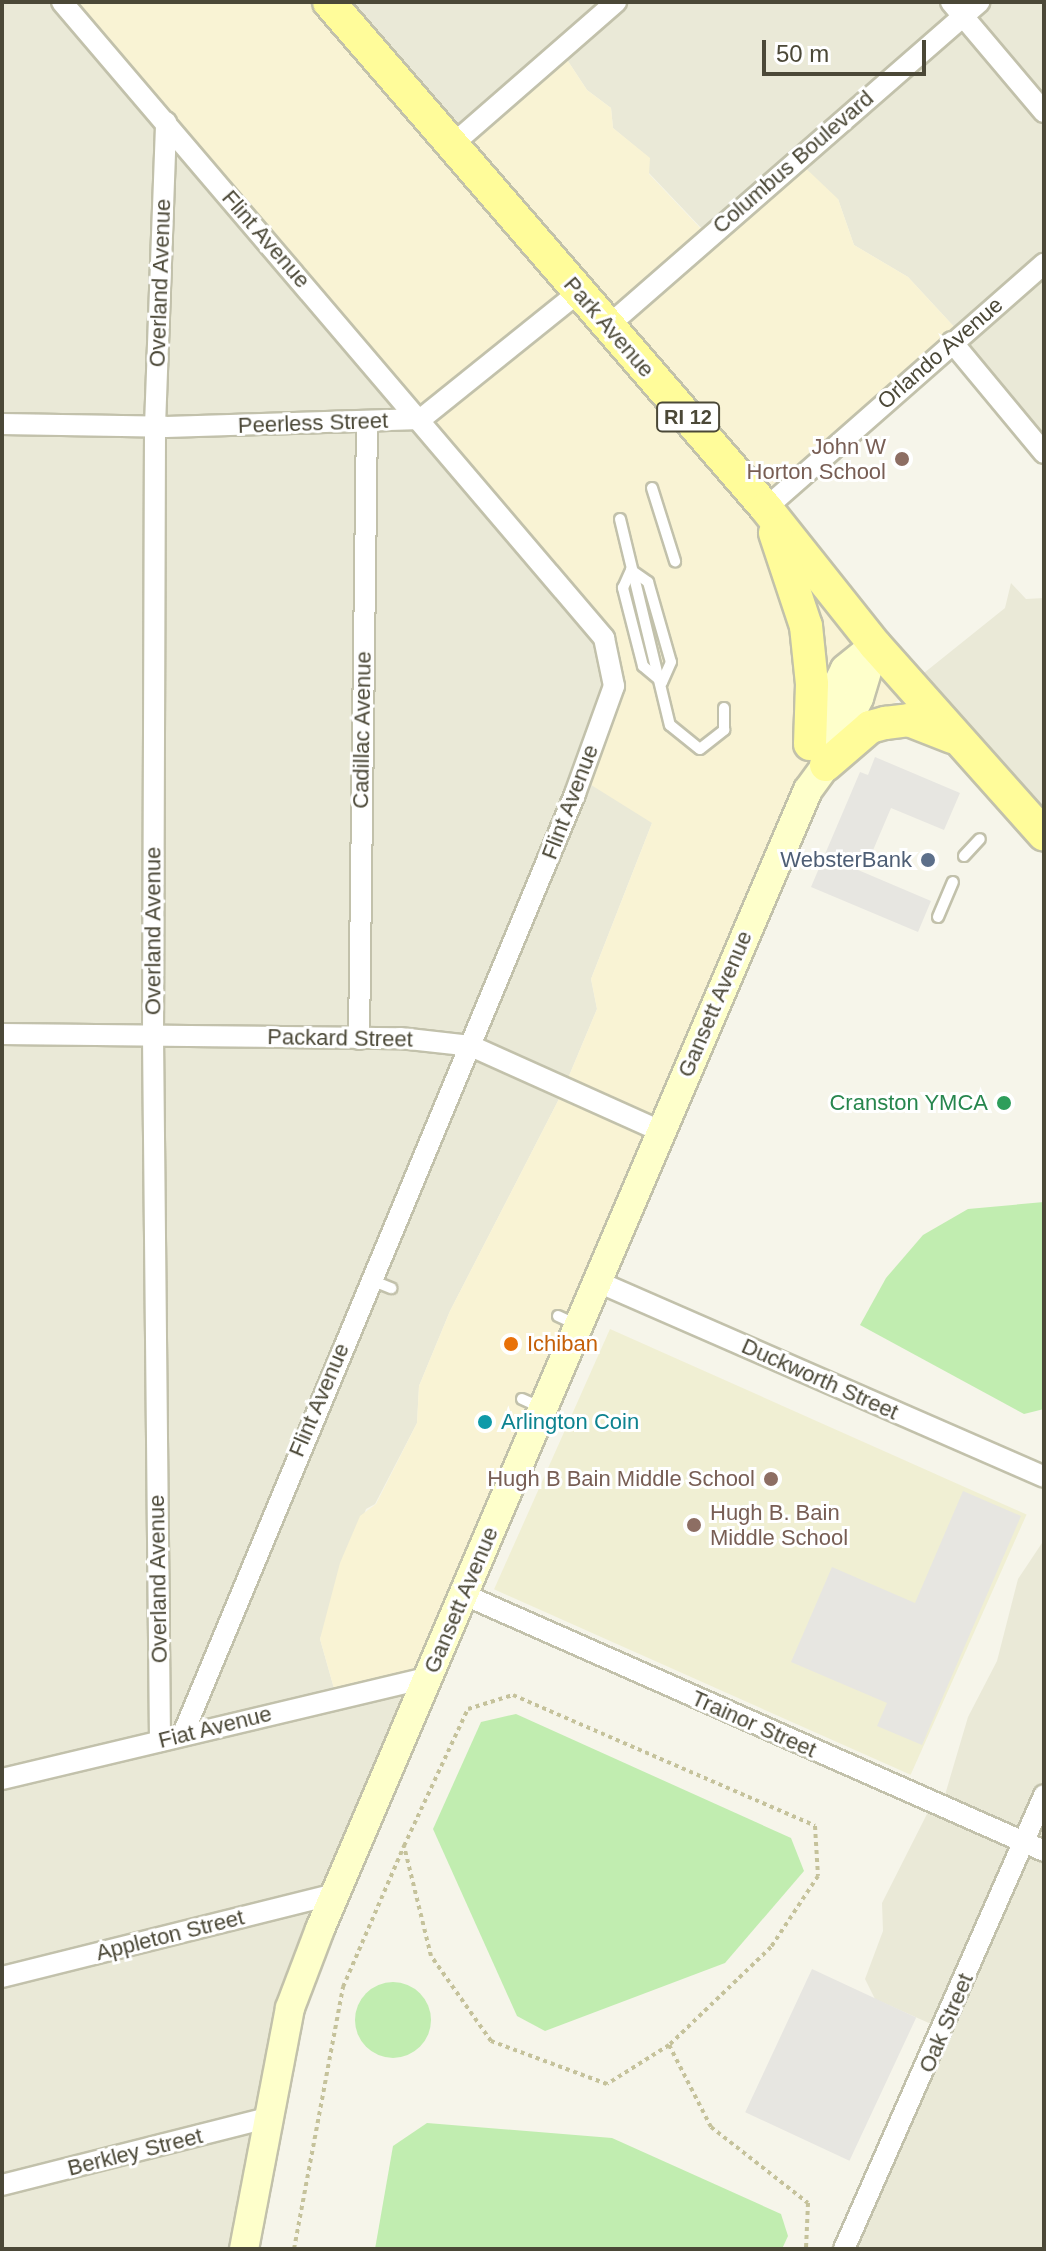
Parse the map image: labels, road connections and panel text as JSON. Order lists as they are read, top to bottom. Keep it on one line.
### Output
{"streets":{"main road":["Park Avenue","RI 12","Gansett Avenue"],"street":["Columbus Boulevard","Flint Avenue","Overland Avenue","Orlando Avenue","Peerless Street","Cadillac Avenue","Packard Street","Duckworth Street","Trainor Street","Fiat Avenue","Appleton Street","Oak Street","Berkley Street"]},"crossings":[["Columbus Boulevard","Park Avenue"],["Flint Avenue","Overland Avenue"],["Flint Avenue","Peerless Street"],["Flint Avenue","Packard Street"],["Flint Avenue","Fiat Avenue"],["Overland Avenue","Peerless Street"],["Overland Avenue","Packard Street"],["Overland Avenue","Fiat Avenue"],["Park Avenue","Orlando Avenue"],["Park Avenue","Peerless Street"],["Park Avenue","Gansett Avenue"],["Peerless Street","Cadillac Avenue"],["Cadillac Avenue","Packard Street"],["Gansett Avenue","Packard Street"],["Gansett Avenue","Duckworth Street"],["Gansett Avenue","Trainor Street"],["Gansett Avenue","Fiat Avenue"],["Gansett Avenue","Appleton Street"],["Gansett Avenue","Berkley Street"],["Trainor Street","Oak Street"]],"places":["John W Horton School","WebsterBank","Cranston YMCA","Ichiban","Arlington Coin","Hugh B Bain Middle School","Hugh B. Bain Middle School"],"scale_bar":"50 m"}
